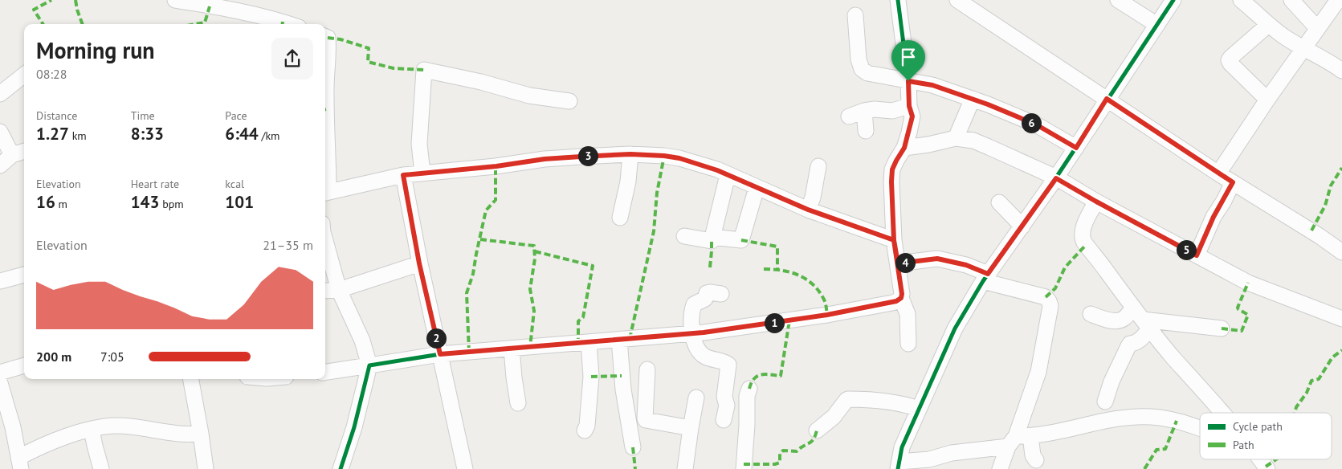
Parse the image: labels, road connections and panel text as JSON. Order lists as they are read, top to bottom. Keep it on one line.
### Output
{"legend":["Cycle path","Path"],"page":{"heading":["Morning run","08:28"],"stats":[["Distance","1.27 km"],["Time","8:33"],["Pace","6:44 /km"],["Elevation","16 m"],["Heart rate","143 bpm"],["kcal","101"]],"pins":["6","3","5","4","1","2"],"chart":["Elevation","21–35 m"],"list":[{"name":"200 m","note":"7:05"}]}}
